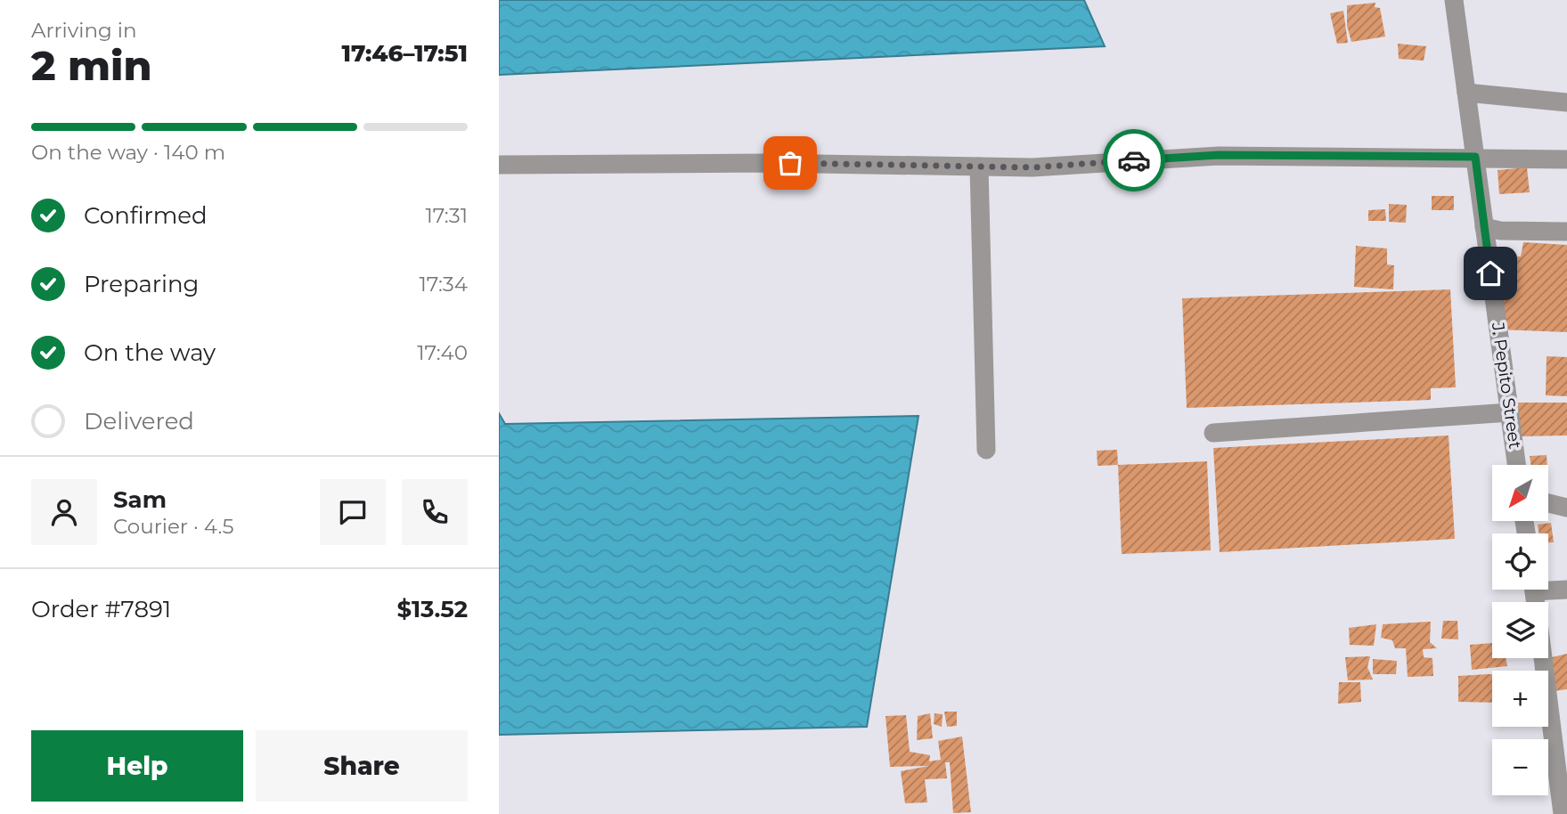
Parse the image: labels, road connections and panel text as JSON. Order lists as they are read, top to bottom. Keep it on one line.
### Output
{"streets":{"street":["J. Pepito Street"]},"north":"bottom left","page":{"heading":["2 min","Arriving in","17:46–17:51"],"panel":["Sam","Courier · 4.5","Order #7891","$13.52"],"bar":"On the way · 140 m","list":[["Confirmed","17:31"],["Preparing","17:34"],["On the way","17:40"],"Delivered"],"map_buttons":["+","−"],"buttons":["Help","Share"]}}
